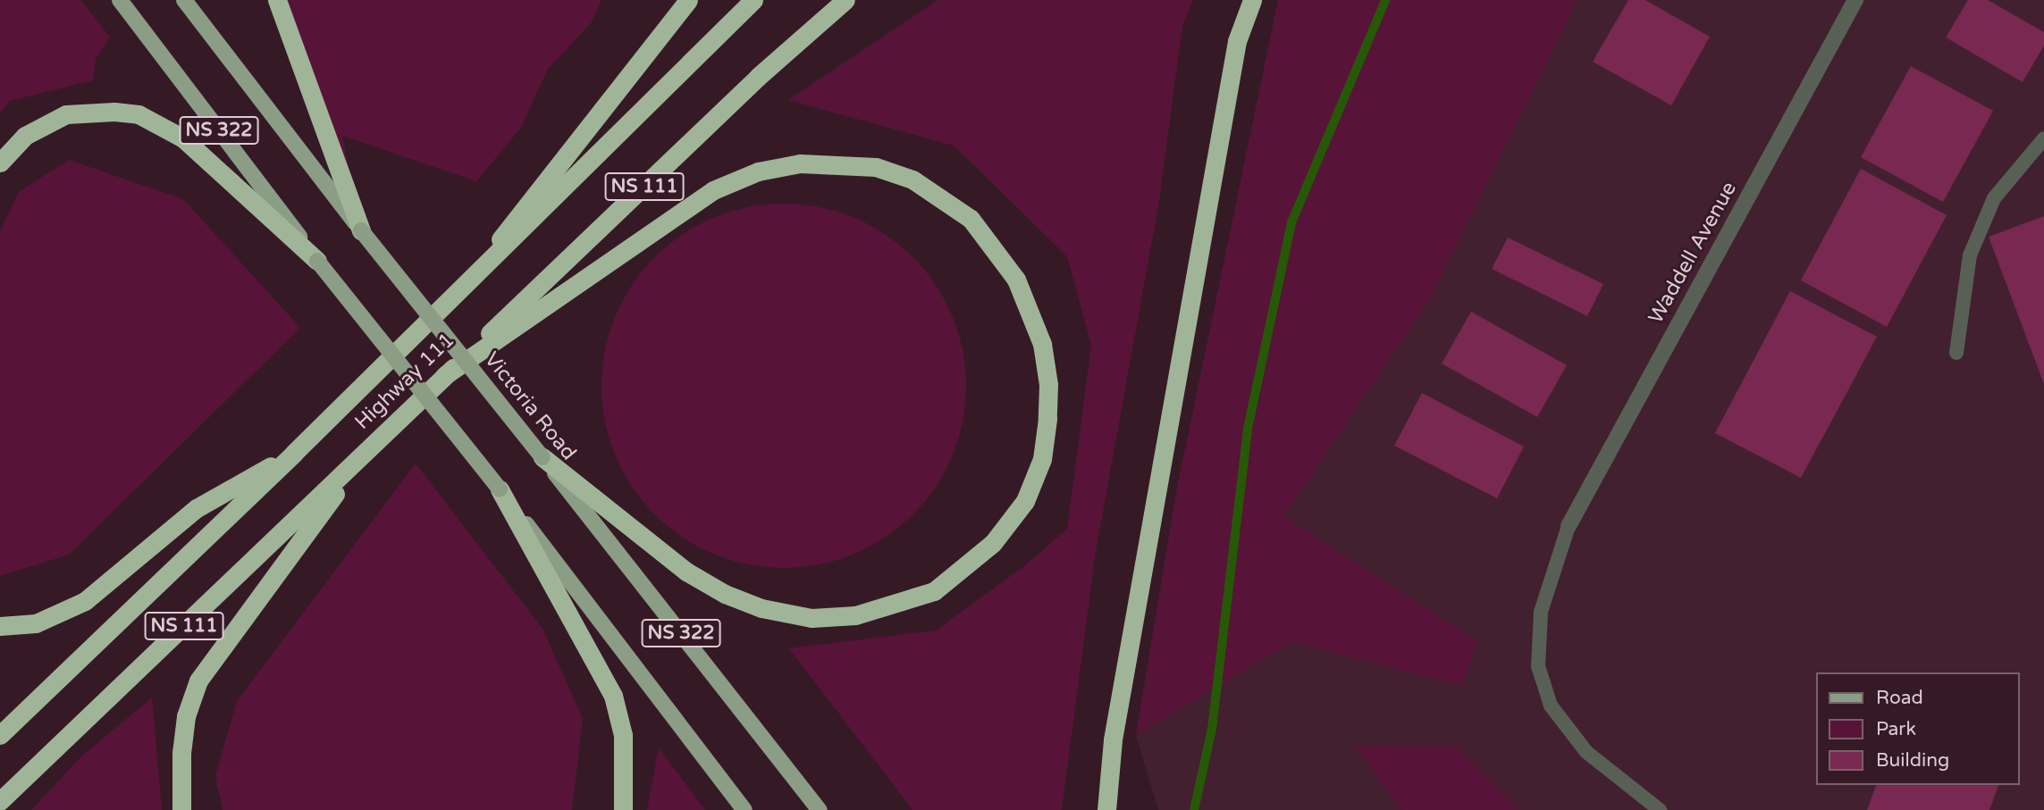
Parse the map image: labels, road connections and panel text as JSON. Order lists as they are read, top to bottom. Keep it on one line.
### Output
{"streets":{"highway":["NS 111","Highway 111"],"main road":["NS 322","Victoria Road"],"street":["Waddell Avenue"]},"legend":["Road","Park","Building"]}
